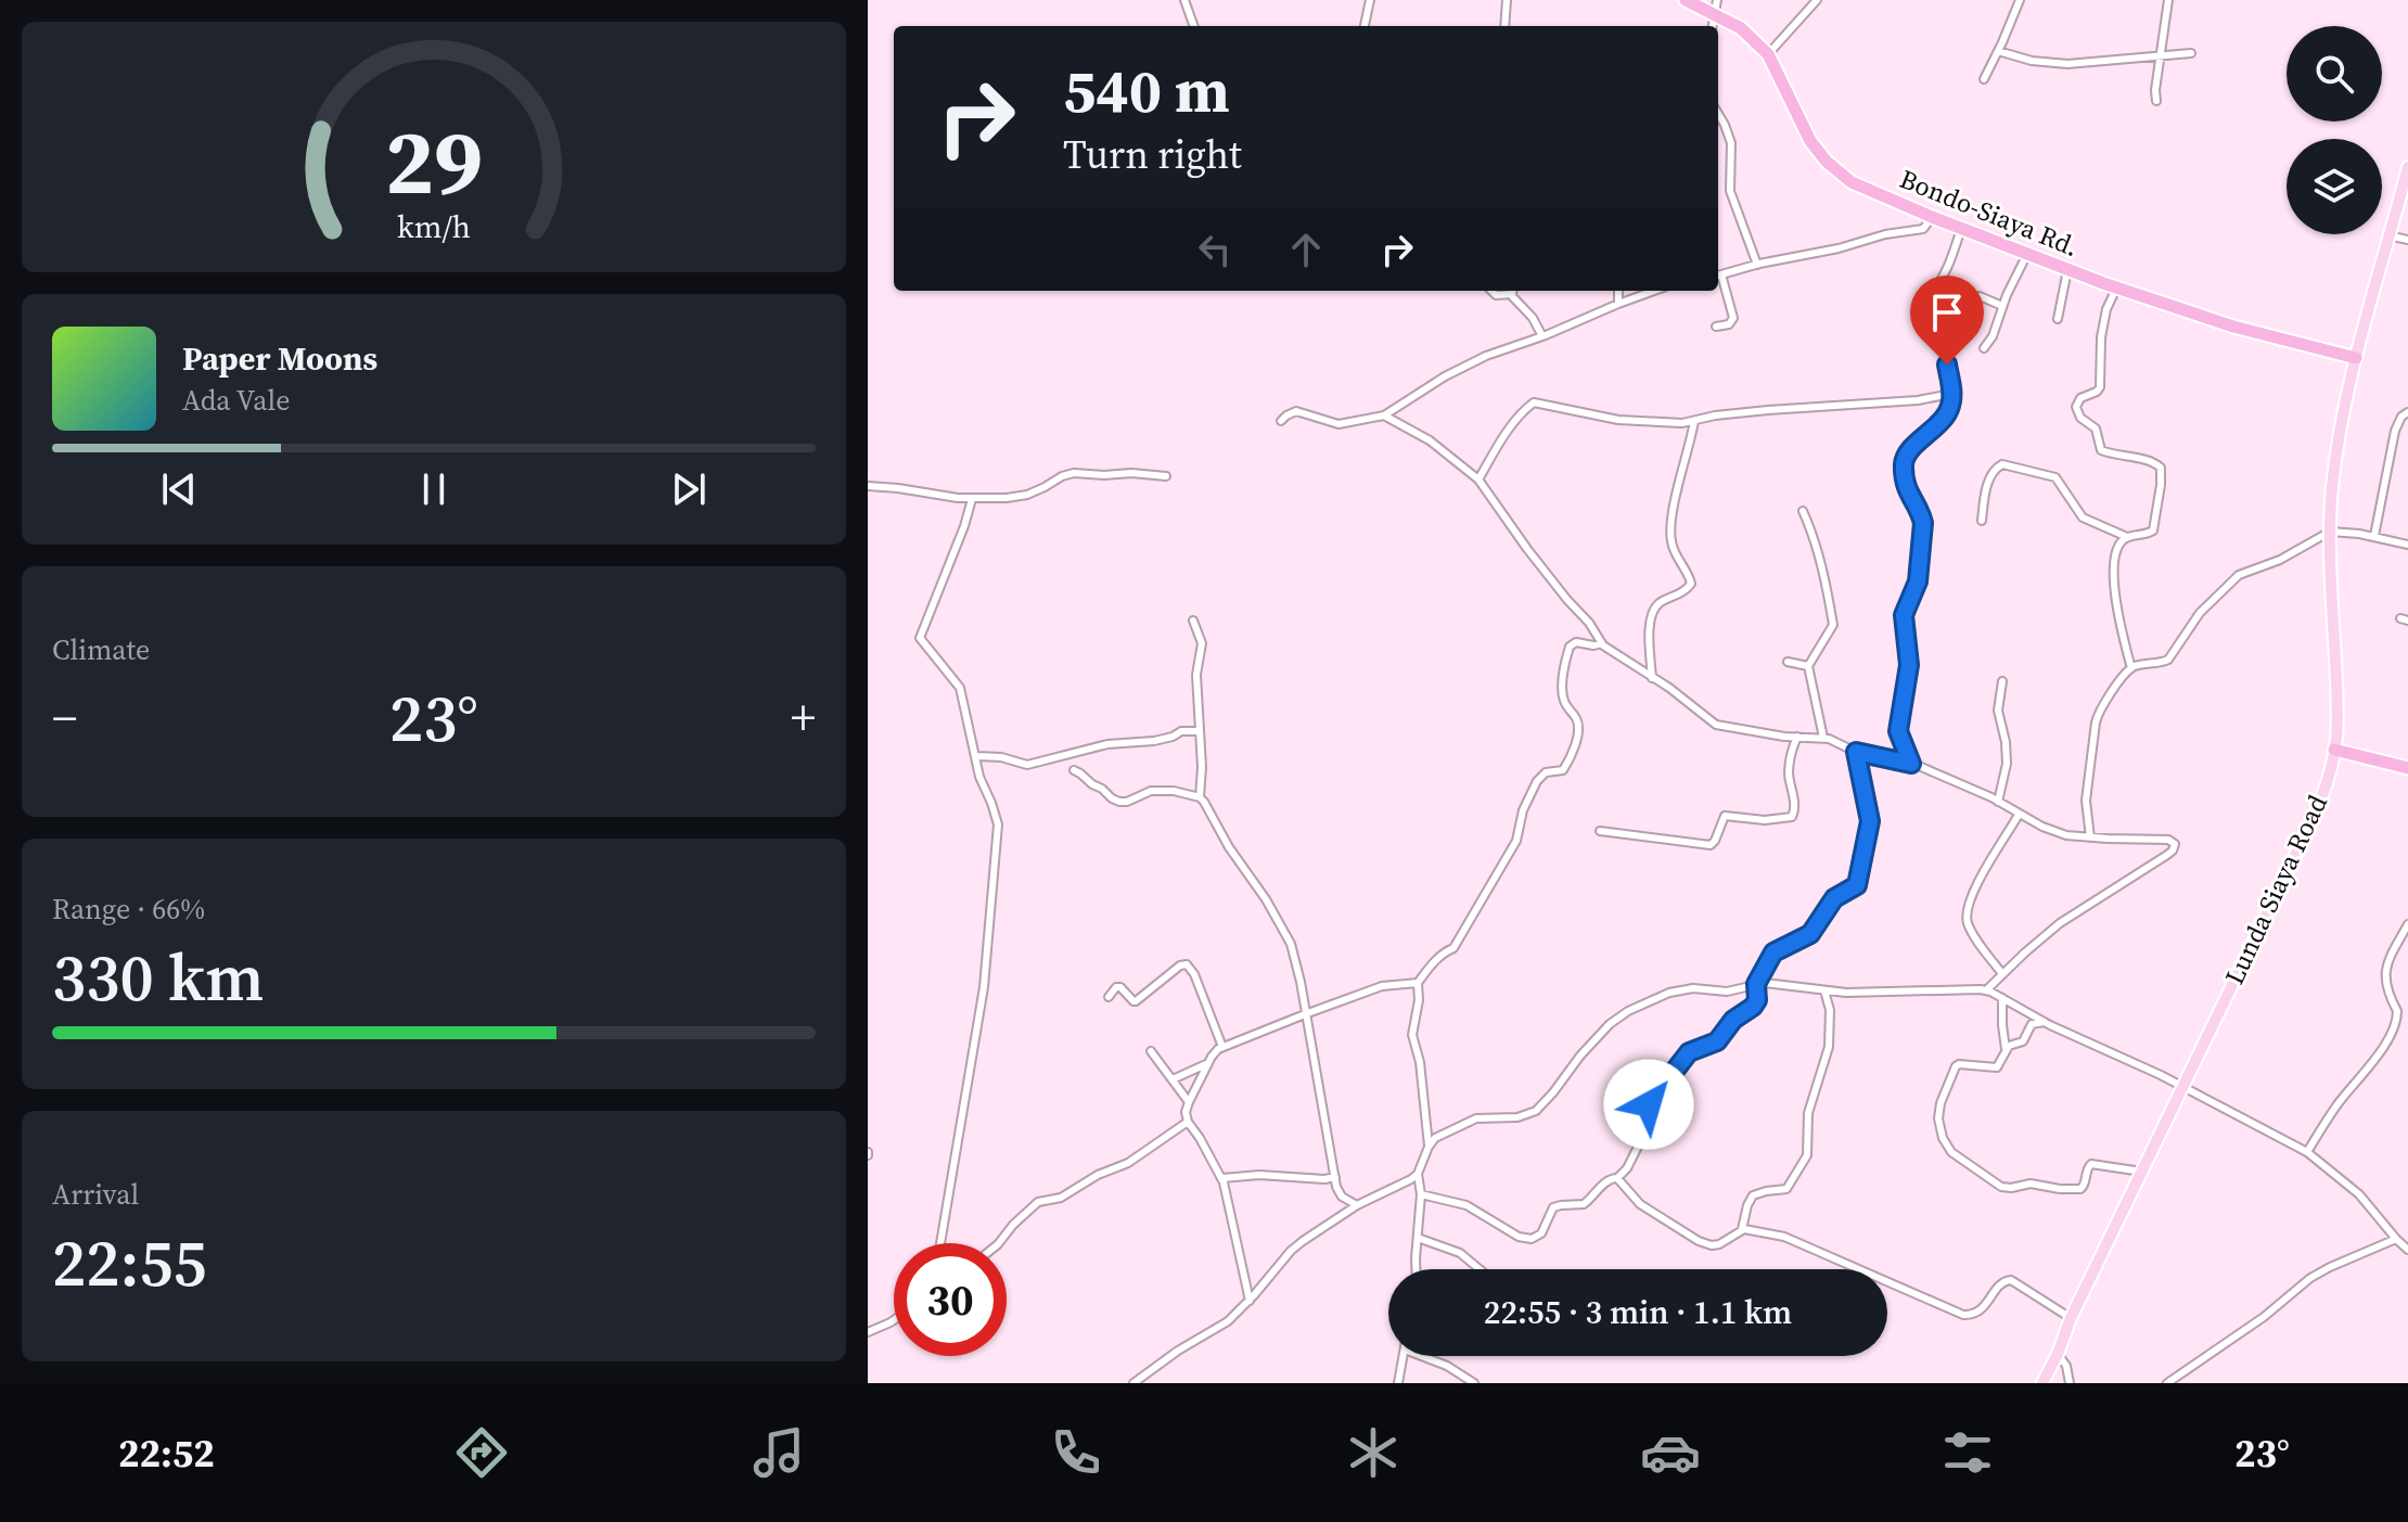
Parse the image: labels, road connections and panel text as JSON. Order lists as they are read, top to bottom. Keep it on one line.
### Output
{"streets":{"highway":["Bondo-Siaya Rd."],"main road":["Lunda Siaya Road"]},"crossings":[["Bondo-Siaya Rd.","Lunda Siaya Road"]],"page":{"turn":["540 m","Turn right"],"song":["Paper Moons","Ada Vale"],"tile":["Climate",["Range · 66%","330 km"],["Arrival","22:55"]],"heat":["−","23°","+"],"limit":"30","trip":"22:55 · 3 min · 1.1 km","tabs":["22:52","23°"],"gauge":["29","km/h"]}}
